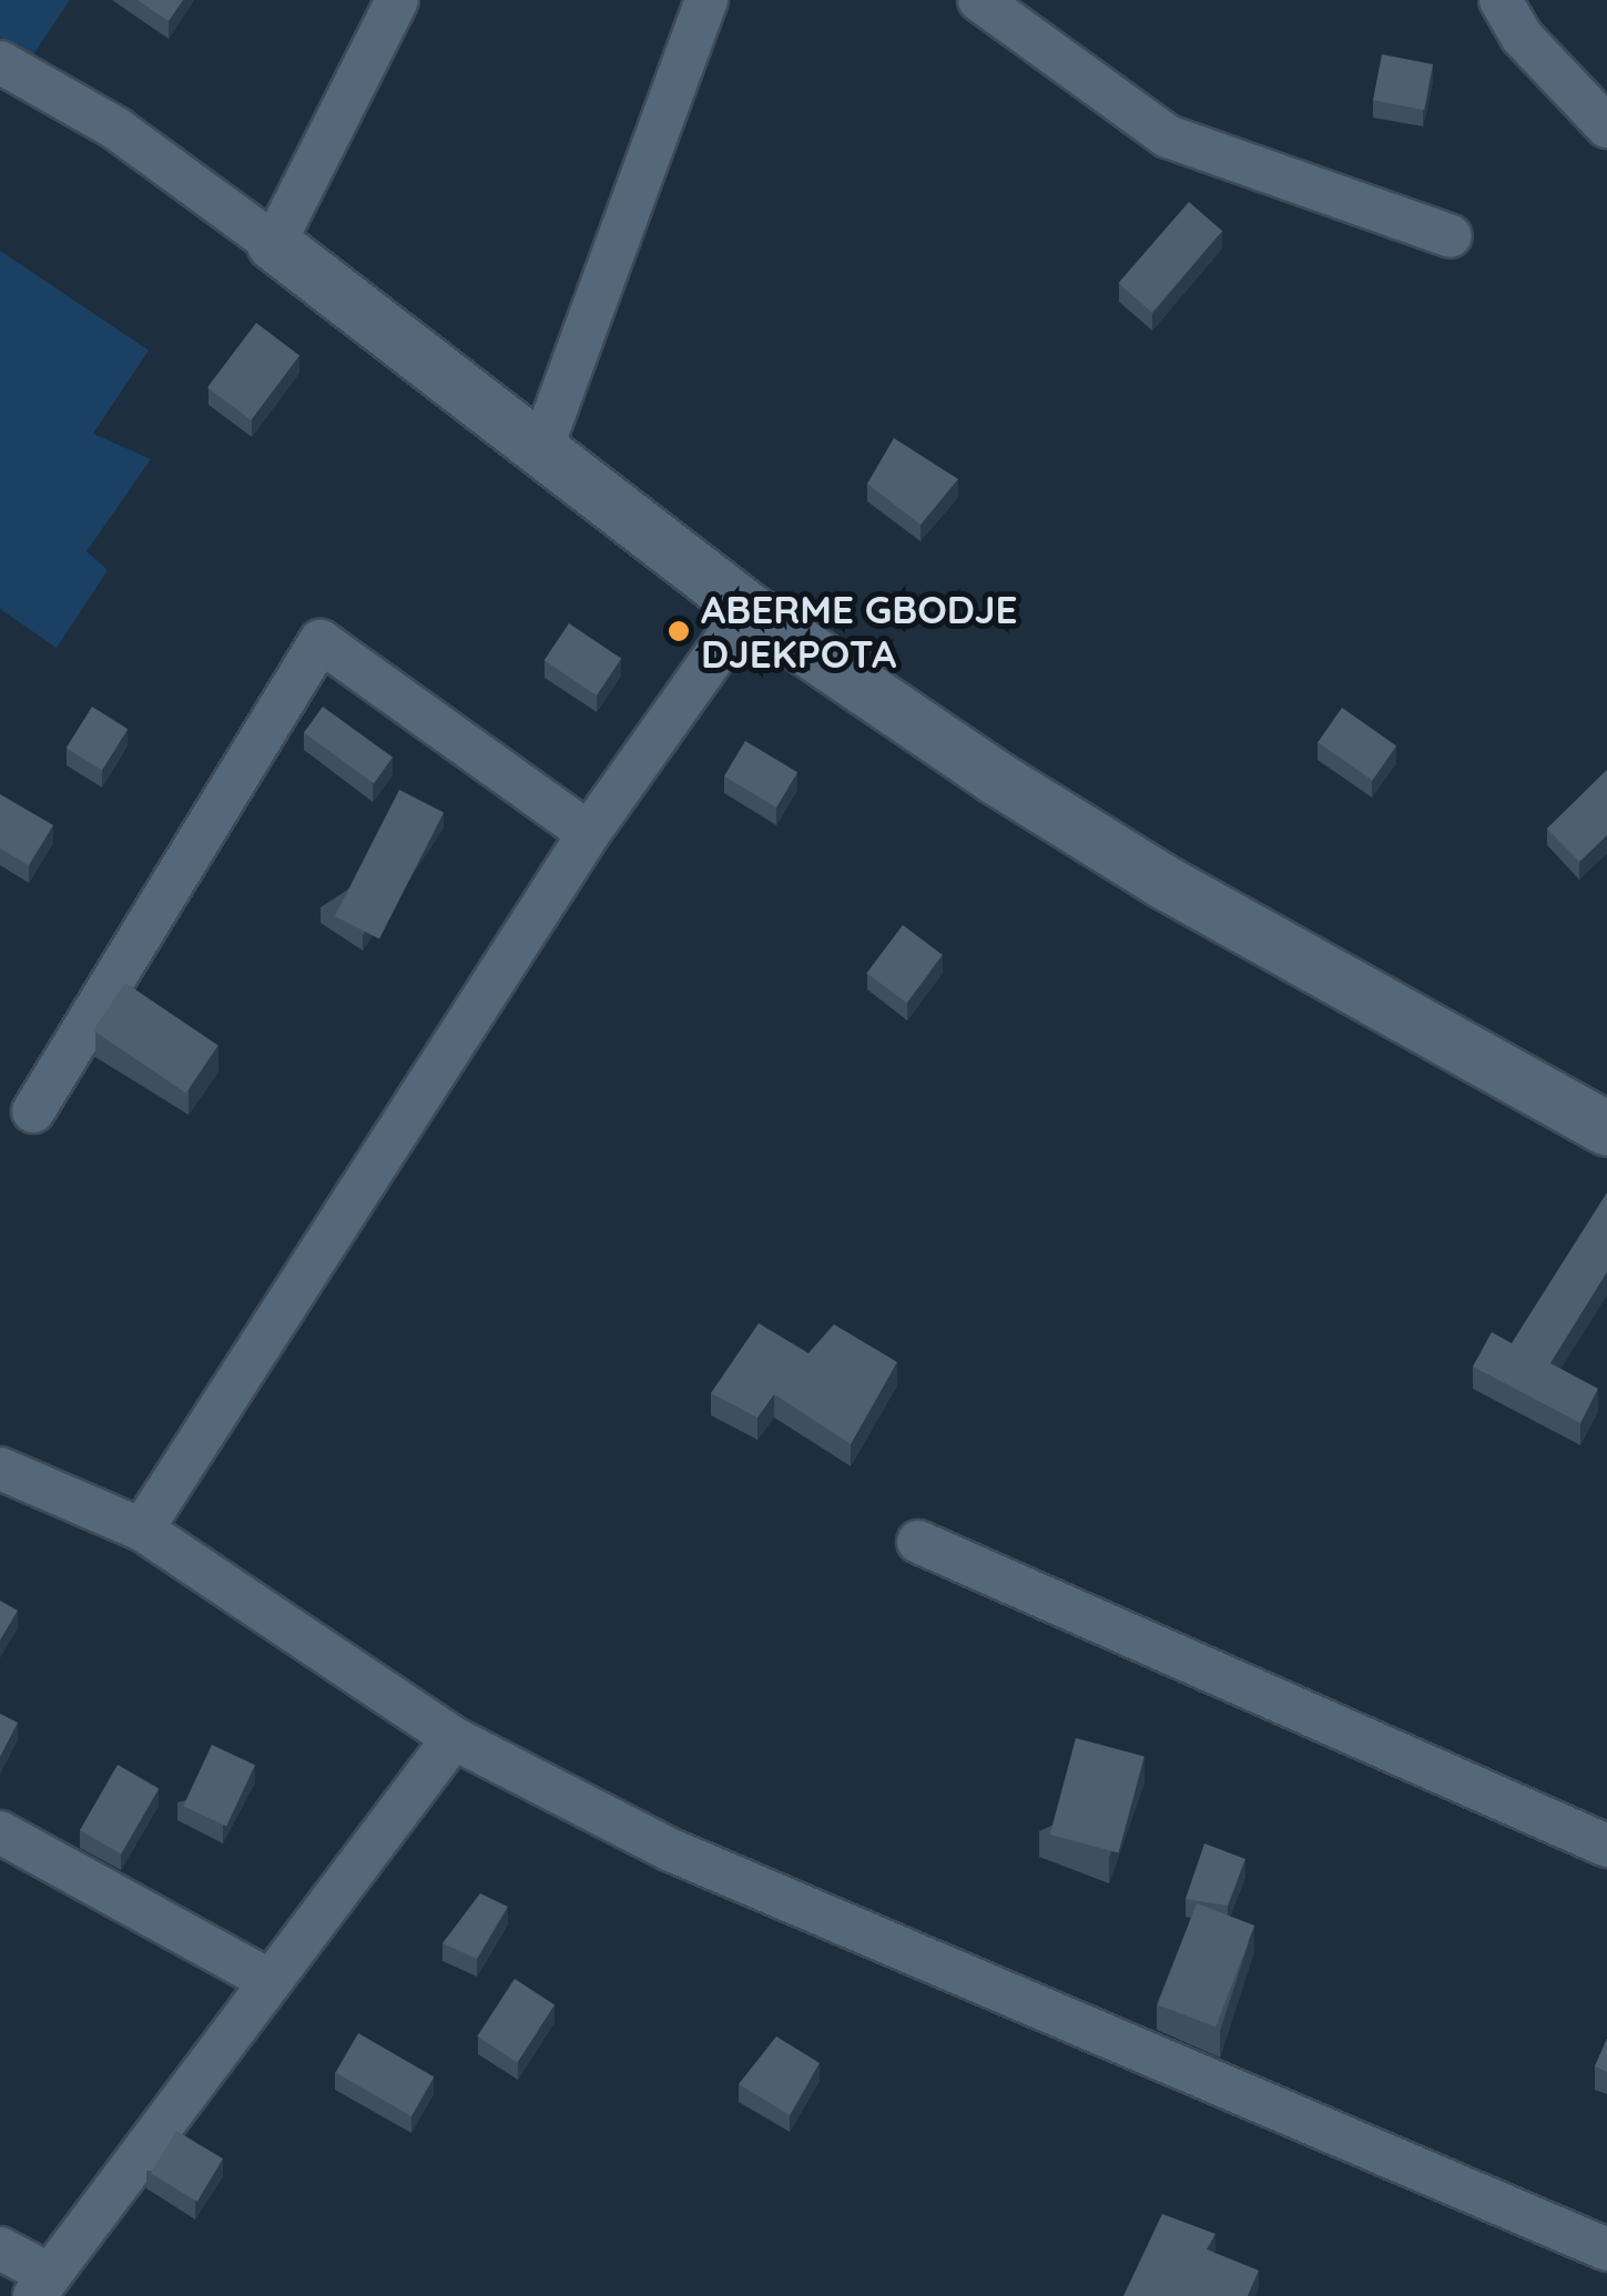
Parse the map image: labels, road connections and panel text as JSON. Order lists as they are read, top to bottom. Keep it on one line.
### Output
{"places":["ABERME GBODJE DJEKPOTA"]}
